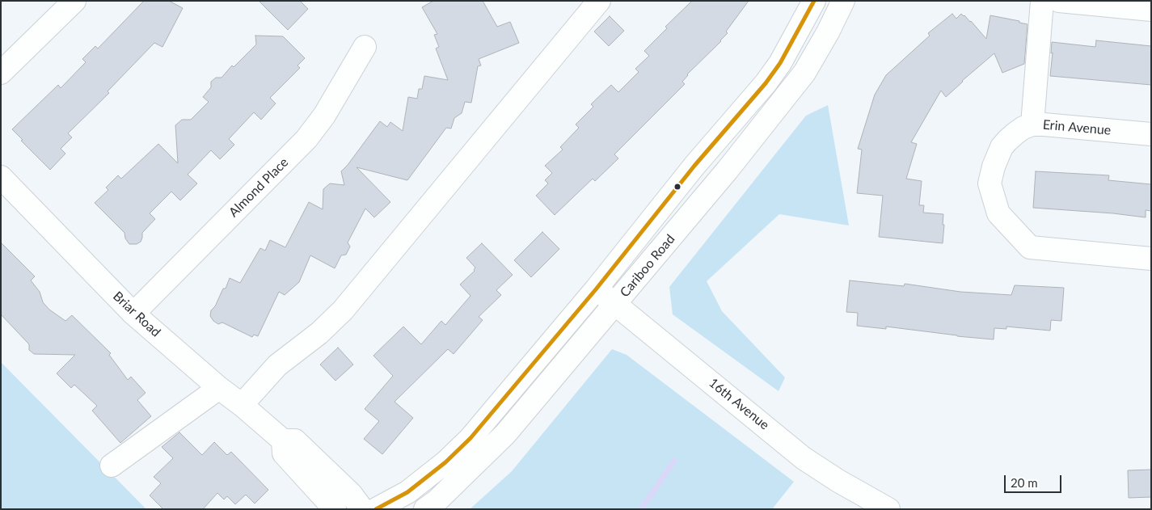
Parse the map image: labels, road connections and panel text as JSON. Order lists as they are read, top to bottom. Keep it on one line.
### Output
{"streets":{"street":["Erin Avenue","Almond Place","Cariboo Road","Briar Road","16th Avenue"]},"crossings":[["Almond Place","Briar Road"],["Cariboo Road","16th Avenue"]],"scale_bar":"20 m"}
